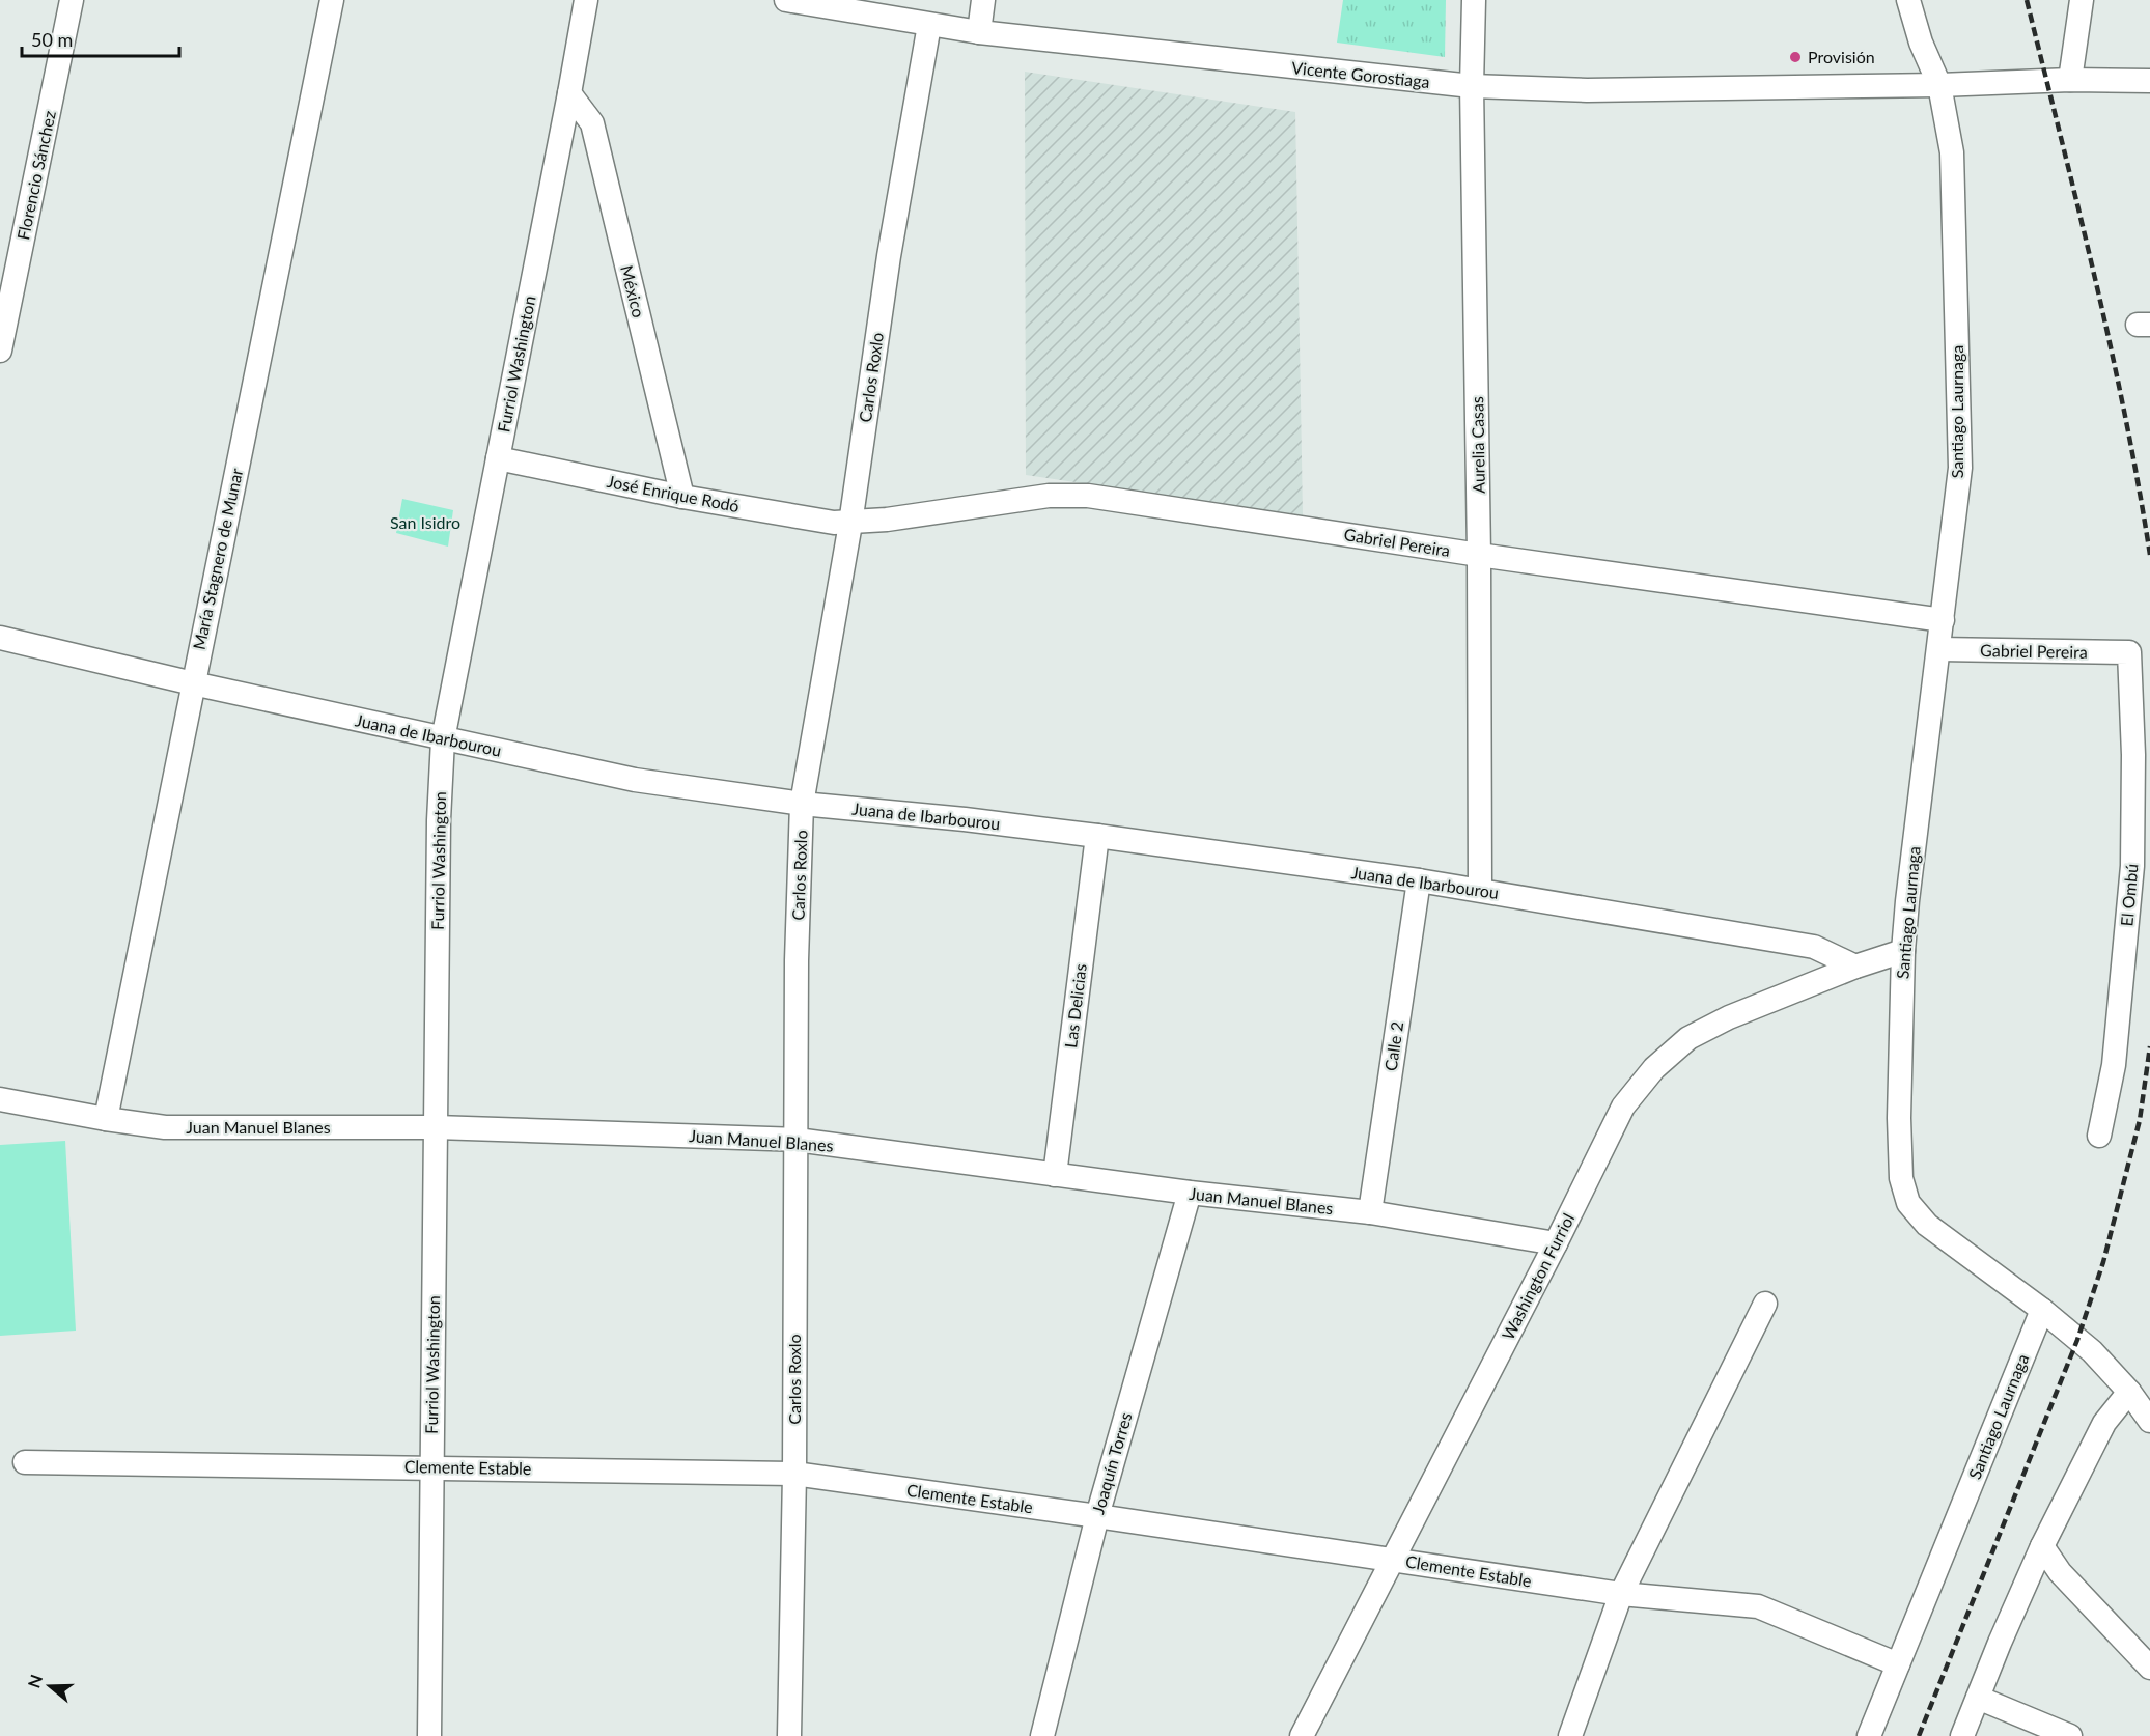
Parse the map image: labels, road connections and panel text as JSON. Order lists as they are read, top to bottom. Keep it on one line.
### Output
{"streets":{"street":["Vicente Gorostiaga","Florencio Sánchez","México","Furriol Washington","Carlos Roxlo","Santiago Laurnaga","Aurelia Casas","José Enrique Rodó","Gabriel Pereira","María Stagnero de Munar","Juana de Ibarbourou","El Ombú","Las Delicias","Calle 2","Juan Manuel Blanes","Washington Furriol","Joaquín Torres","Clemente Estable"]},"crossings":[["Vicente Gorostiaga","Carlos Roxlo"],["Vicente Gorostiaga","Santiago Laurnaga"],["Vicente Gorostiaga","Aurelia Casas"],["México","Furriol Washington"],["México","José Enrique Rodó"],["Furriol Washington","José Enrique Rodó"],["Furriol Washington","Juana de Ibarbourou"],["Furriol Washington","Juan Manuel Blanes"],["Furriol Washington","Clemente Estable"],["Carlos Roxlo","José Enrique Rodó"],["Carlos Roxlo","Gabriel Pereira"],["Carlos Roxlo","Juana de Ibarbourou"],["Carlos Roxlo","Juan Manuel Blanes"],["Carlos Roxlo","Clemente Estable"],["Santiago Laurnaga","Gabriel Pereira"],["Santiago Laurnaga","Washington Furriol"],["Santiago Laurnaga","Clemente Estable"],["Aurelia Casas","Gabriel Pereira"],["Aurelia Casas","Juana de Ibarbourou"],["José Enrique Rodó","Gabriel Pereira"],["Gabriel Pereira","El Ombú"],["María Stagnero de Munar","Juana de Ibarbourou"],["María Stagnero de Munar","Juan Manuel Blanes"],["Juana de Ibarbourou","Las Delicias"],["Juana de Ibarbourou","Calle 2"],["Juana de Ibarbourou","Washington Furriol"],["Las Delicias","Juan Manuel Blanes"],["Calle 2","Juan Manuel Blanes"],["Juan Manuel Blanes","Washington Furriol"],["Juan Manuel Blanes","Joaquín Torres"],["Washington Furriol","Clemente Estable"],["Joaquín Torres","Clemente Estable"]],"parks":["San Isidro"],"places":["Provisión"],"scale_bar":"50 m","north":"left"}
